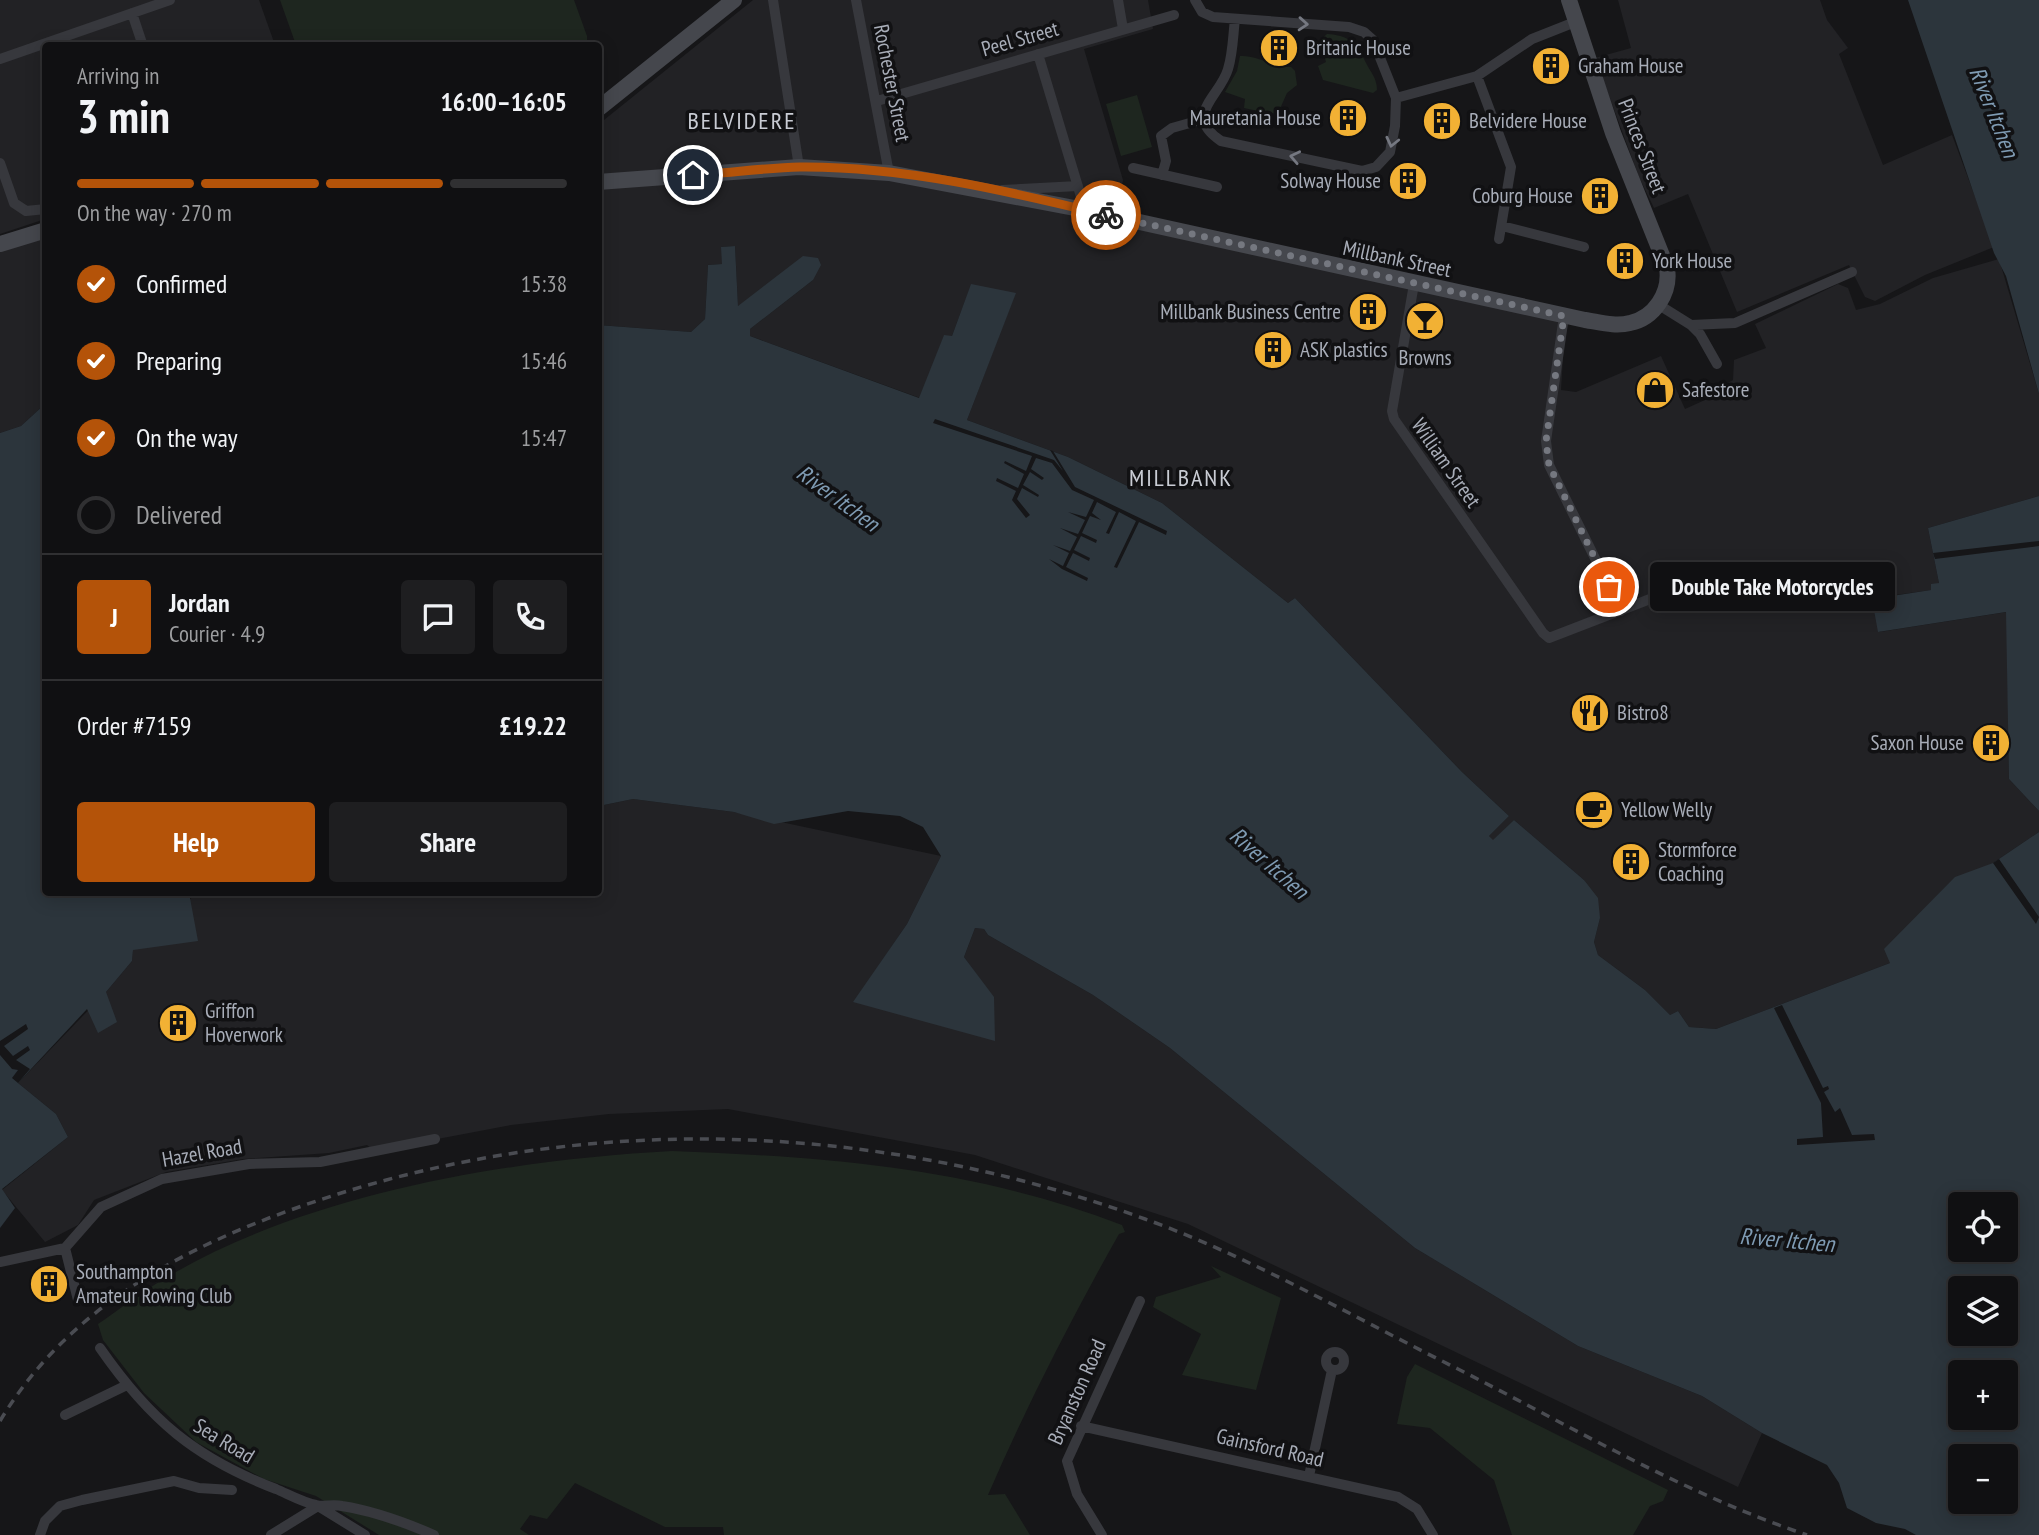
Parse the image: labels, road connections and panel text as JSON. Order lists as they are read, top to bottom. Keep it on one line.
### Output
{"streets":{"street":["Peel Street","Rochester Street","Princes Street","Millbank Street","William Street","Hazel Road","Bryanston Road","Sea Road","Gainsford Road"]},"crossings":[["Peel Street","Rochester Street"],["Rochester Street","Millbank Street"],["Princes Street","Millbank Street"],["Millbank Street","William Street"],["Bryanston Road","Gainsford Road"]],"districts":["BELVIDERE","MILLBANK"],"water":["River Itchen"],"places":{"building":["Britanic House","Graham House","Mauretania House","Belvidere House","Solway House","Coburg House","York House","Millbank Business Centre","ASK plastics","Saxon House","Stormforce Coaching","Griffon Hoverwork","Southampton Amateur Rowing Club"],"bar":["Browns"],"shop":["Safestore"],"other":["Double Take Motorcycles"],"restaurant":["Bistro8"],"cafe":["Yellow Welly"]},"page":{"heading":["3 min","Arriving in","16:00–16:05"],"panel":["Jordan","Courier · 4.9","Order #7159","£19.22"],"bar":"On the way · 270 m","list":[["Confirmed","15:38"],["Preparing","15:46"],["On the way","15:47"],"Delivered"],"bubble":"Double Take Motorcycles","round":"J","buttons":["Help","Share"],"map_buttons":["+","−"]}}
